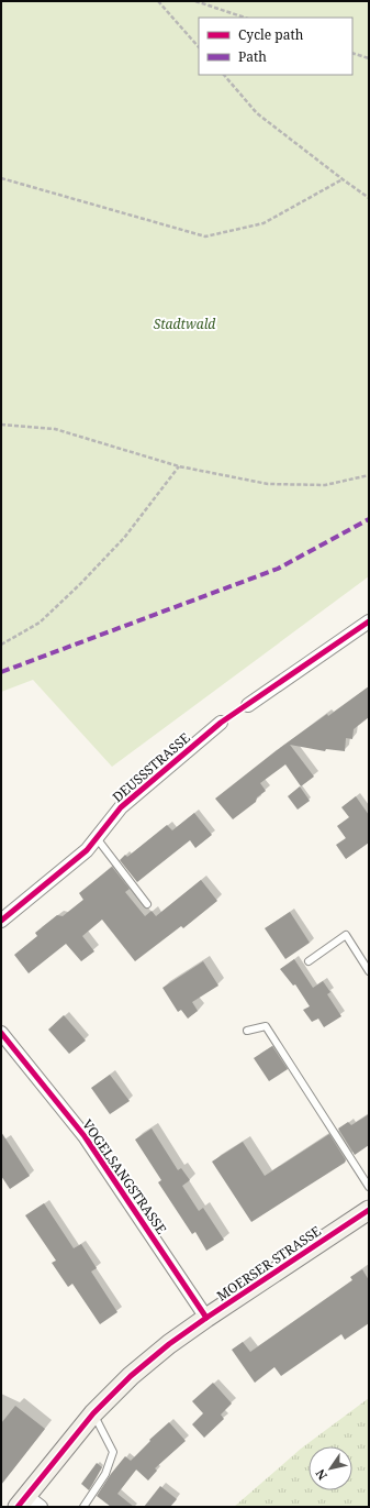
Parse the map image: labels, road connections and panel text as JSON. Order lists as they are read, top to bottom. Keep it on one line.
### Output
{"streets":{"main road":["MOERSER STRASSE"],"street":["DEUSSSTRASSE","VOGELSANGSTRASSE"]},"crossings":[["VOGELSANGSTRASSE","MOERSER STRASSE"]],"parks":["Stadtwald"],"legend":["Cycle path","Path"],"north":"bottom left"}
